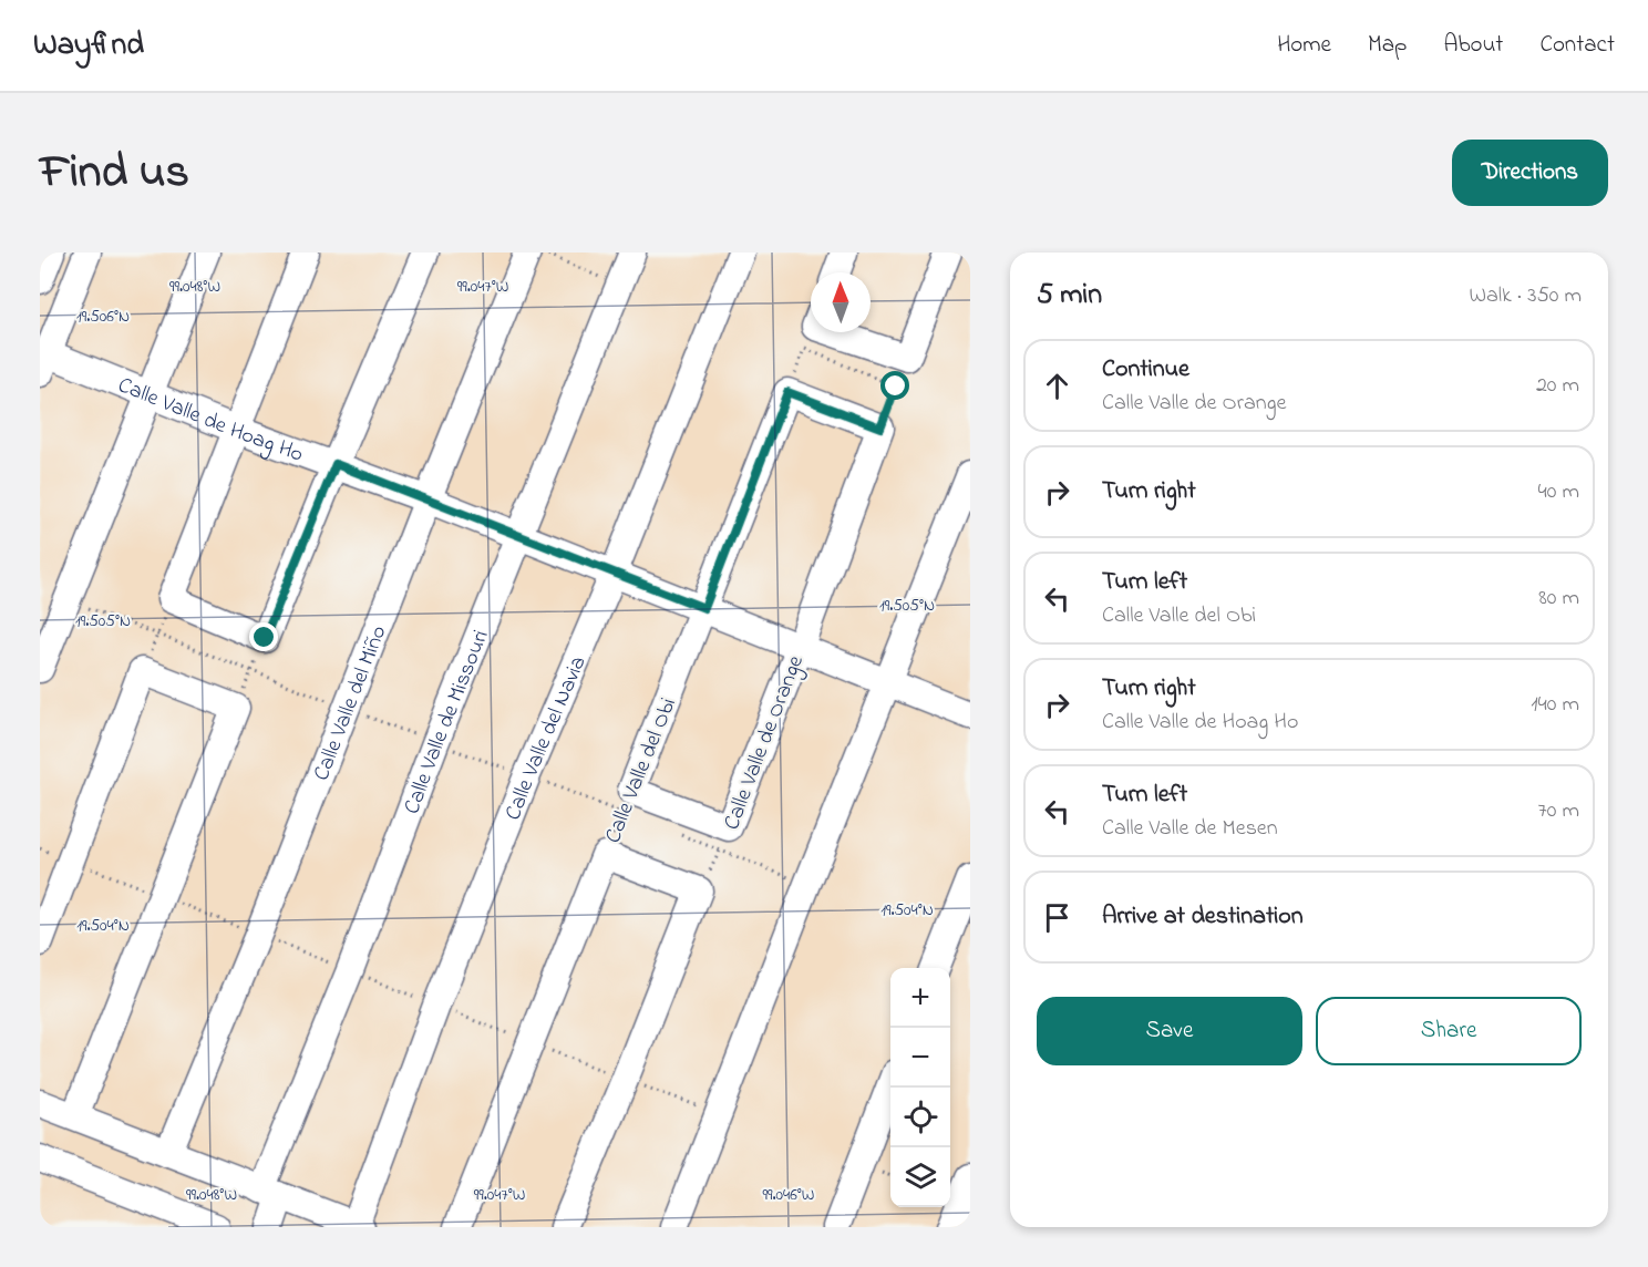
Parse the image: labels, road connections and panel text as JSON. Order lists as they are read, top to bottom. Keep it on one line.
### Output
{"streets":{"street":["Calle Valle de Hoag Ho","Calle Valle del Miño","Calle Valle de Missouri","Calle Valle del Navia","Calle Valle de Orange","Calle Valle del Obi"]},"crossings":[["Calle Valle de Hoag Ho","Calle Valle del Miño"],["Calle Valle de Hoag Ho","Calle Valle de Missouri"],["Calle Valle de Hoag Ho","Calle Valle del Navia"],["Calle Valle de Hoag Ho","Calle Valle de Orange"],["Calle Valle de Hoag Ho","Calle Valle del Obi"]],"north":"top","page":{"header":"Wayfind","nav":["Home","Map","About","Contact"],"title":"Find us","buttons":["Directions",["Save","Share"]],"heading":["5 min","Walk · 350 m"],"list":[["Continue","Calle Valle de Orange","20 m"],["Turn right","40 m"],["Turn left","Calle Valle del Obi","80 m"],["Turn right","Calle Valle de Hoag Ho","140 m"],["Turn left","Calle Valle de Mesen","70 m"],"Arrive at destination"],"map_buttons":["+","−"]},"coordinates":["99.048°W","99.047°W","19.506°N","19.505°N","19.504°N","99.046°W"]}
